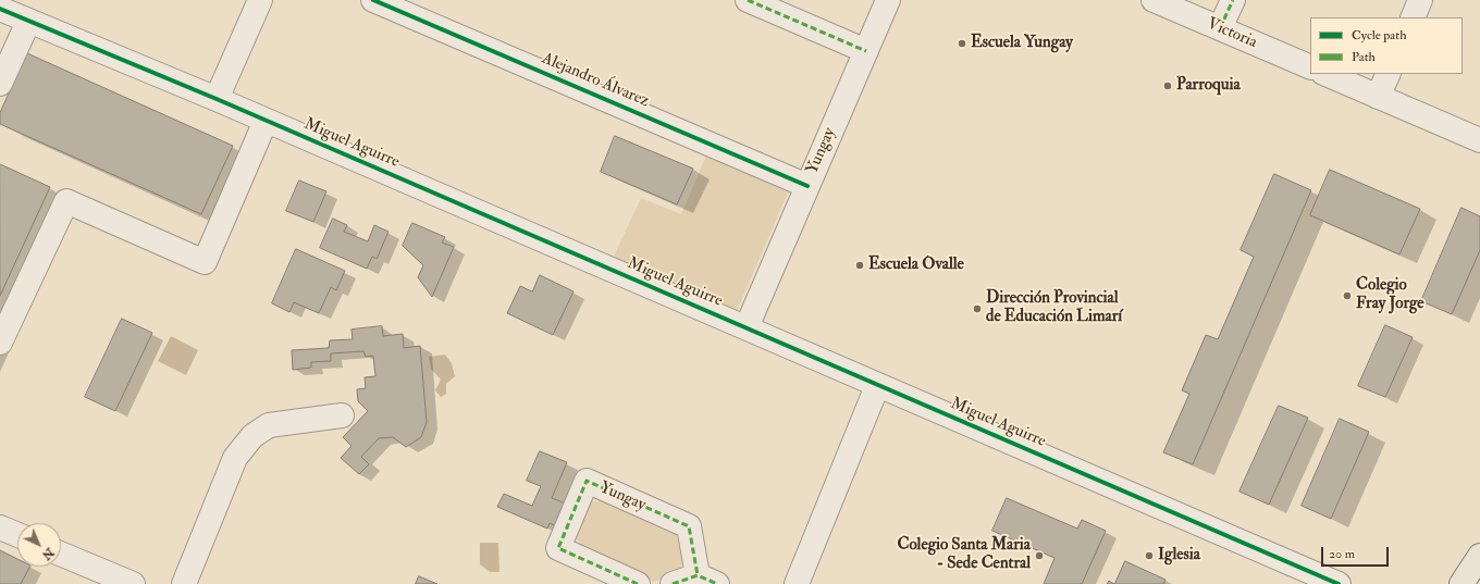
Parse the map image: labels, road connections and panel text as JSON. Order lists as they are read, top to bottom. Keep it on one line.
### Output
{"streets":{"street":["Victoria","Alejandro Álvarez","Miguel Aguirre","Yungay"]},"crossings":[["Alejandro Álvarez","Yungay"],["Miguel Aguirre","Yungay"]],"places":["Escuela Yungay","Parroquia","Escuela Ovalle","Colegio Fray Jorge","Dirección Provincial de Educación Limarí","Colegio Santa Maria - Sede Central","Iglesia"],"legend":["Cycle path","Path"],"scale_bar":"20 m","north":"bottom right"}
